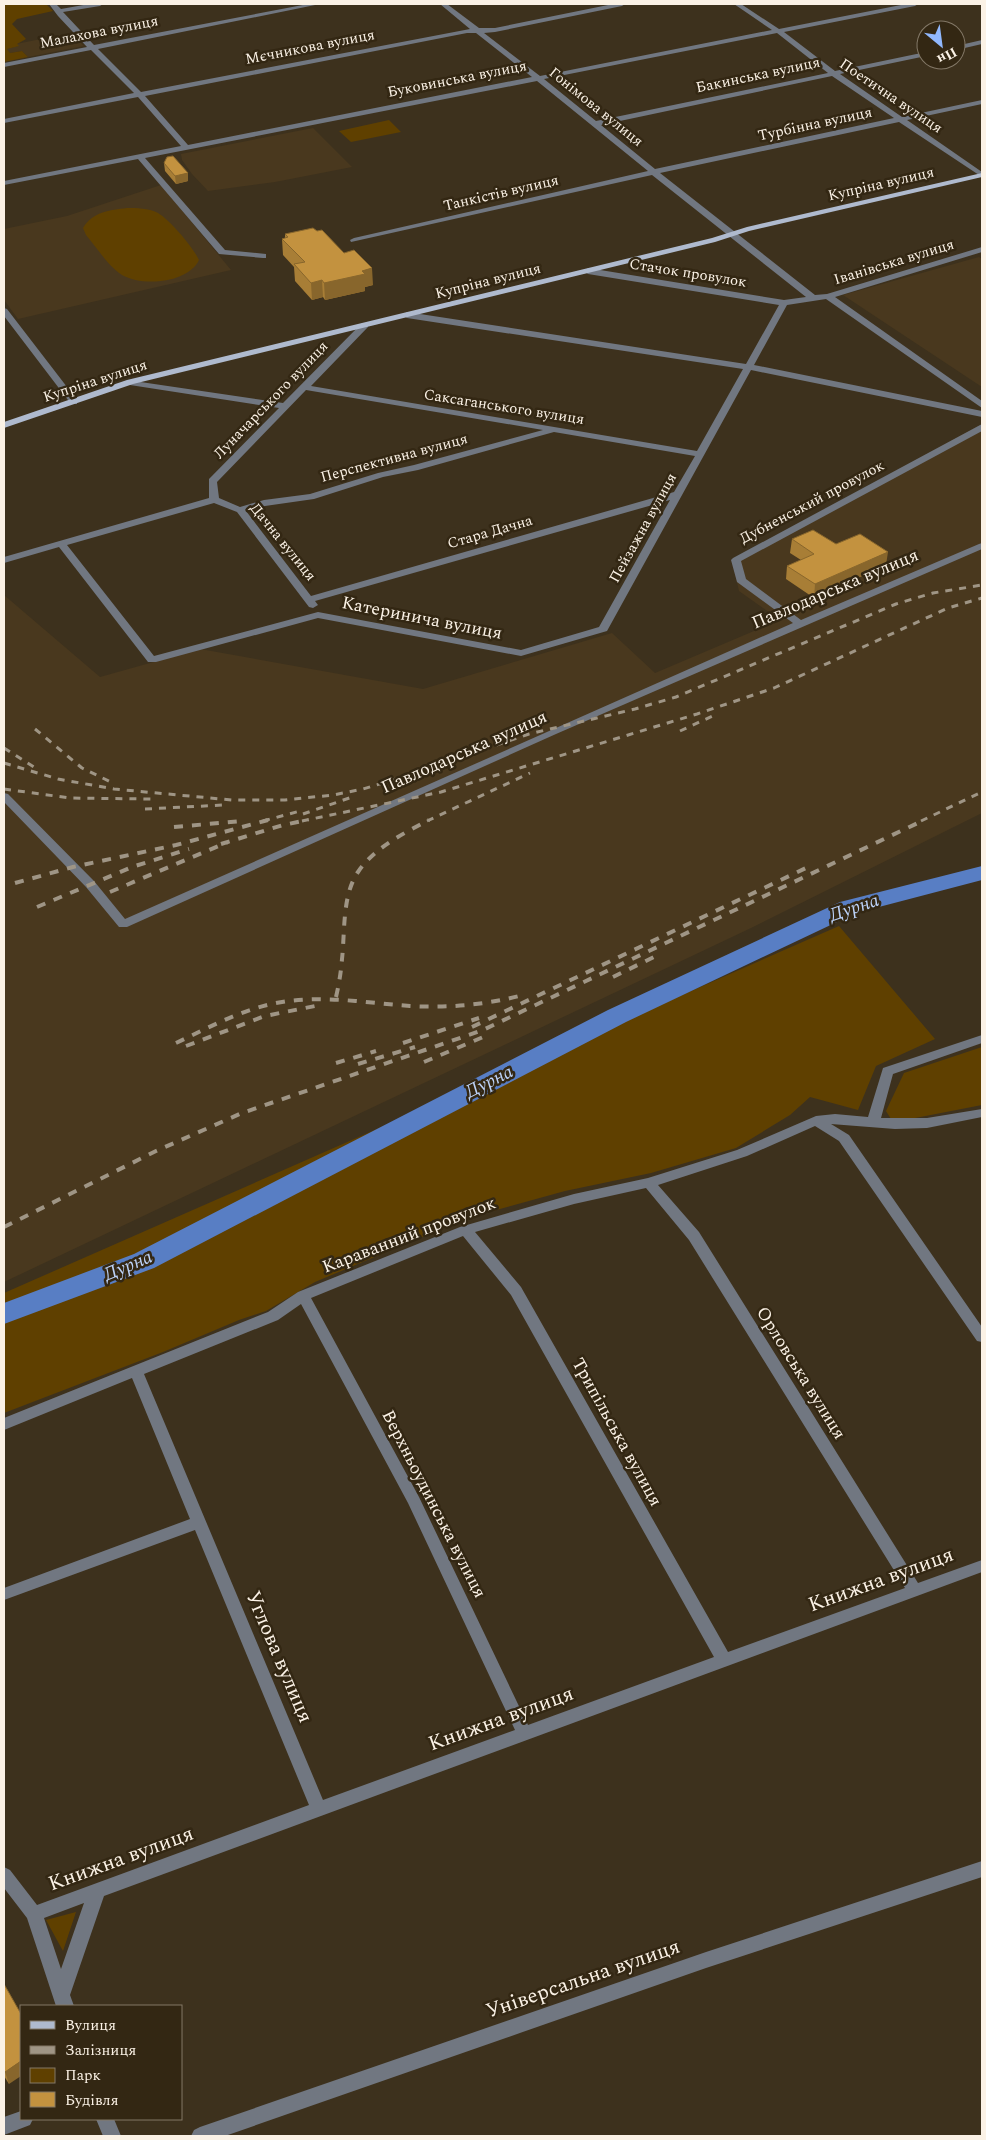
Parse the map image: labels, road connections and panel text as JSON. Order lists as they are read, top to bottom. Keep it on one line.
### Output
{"streets":{"main road":["Купріна вулиця"],"street":["Малахова вулиця","Мєчникова вулиця","Бакинська вулиця","Буковинська вулиця","Поетична вулиця","Гонімова вулиця","Турбінна вулиця","Танкістів вулиця","Іванівська вулиця","Стачок провулок","Луначарського вулиця","Саксаганського вулиця","Перспективна вулиця","Дубненський провулок","Пейзажна вулиця","Стара Дачна","Дачна вулиця","Павлодарська вулиця","Катеринича вулиця","Караванний провулок","Орловська вулиця","Трипільська вулиця","Верхньоудинська вулиця","Книжна вулиця","Углова вулиця","Універсальна вулиця"]},"crossings":[["Мєчникова вулиця","Гонімова вулиця"],["Бакинська вулиця","Поетична вулиця"],["Бакинська вулиця","Гонімова вулиця"],["Буковинська вулиця","Поетична вулиця"],["Буковинська вулиця","Гонімова вулиця"],["Поетична вулиця","Турбінна вулиця"],["Поетична вулиця","Купріна вулиця"],["Гонімова вулиця","Турбінна вулиця"],["Гонімова вулиця","Купріна вулиця"],["Гонімова вулиця","Танкістів вулиця"],["Гонімова вулиця","Іванівська вулиця"],["Турбінна вулиця","Танкістів вулиця"],["Купріна вулиця","Іванівська вулиця"],["Купріна вулиця","Стачок провулок"],["Купріна вулиця","Луначарського вулиця"],["Іванівська вулиця","Стачок провулок"],["Луначарського вулиця","Саксаганського вулиця"],["Луначарського вулиця","Дачна вулиця"],["Саксаганського вулиця","Перспективна вулиця"],["Саксаганського вулиця","Пейзажна вулиця"],["Перспективна вулиця","Дачна вулиця"],["Дубненський провулок","Павлодарська вулиця"],["Пейзажна вулиця","Стара Дачна"],["Пейзажна вулиця","Катеринича вулиця"],["Стара Дачна","Дачна вулиця"],["Дачна вулиця","Катеринича вулиця"],["Караванний провулок","Орловська вулиця"],["Караванний провулок","Трипільська вулиця"],["Караванний провулок","Верхньоудинська вулиця"],["Караванний провулок","Углова вулиця"],["Орловська вулиця","Книжна вулиця"],["Трипільська вулиця","Книжна вулиця"],["Верхньоудинська вулиця","Книжна вулиця"],["Книжна вулиця","Углова вулиця"]],"water":["Дурна"],"legend":["Вулиця","Залізниця","Парк","Будівля"],"north":"bottom right"}
